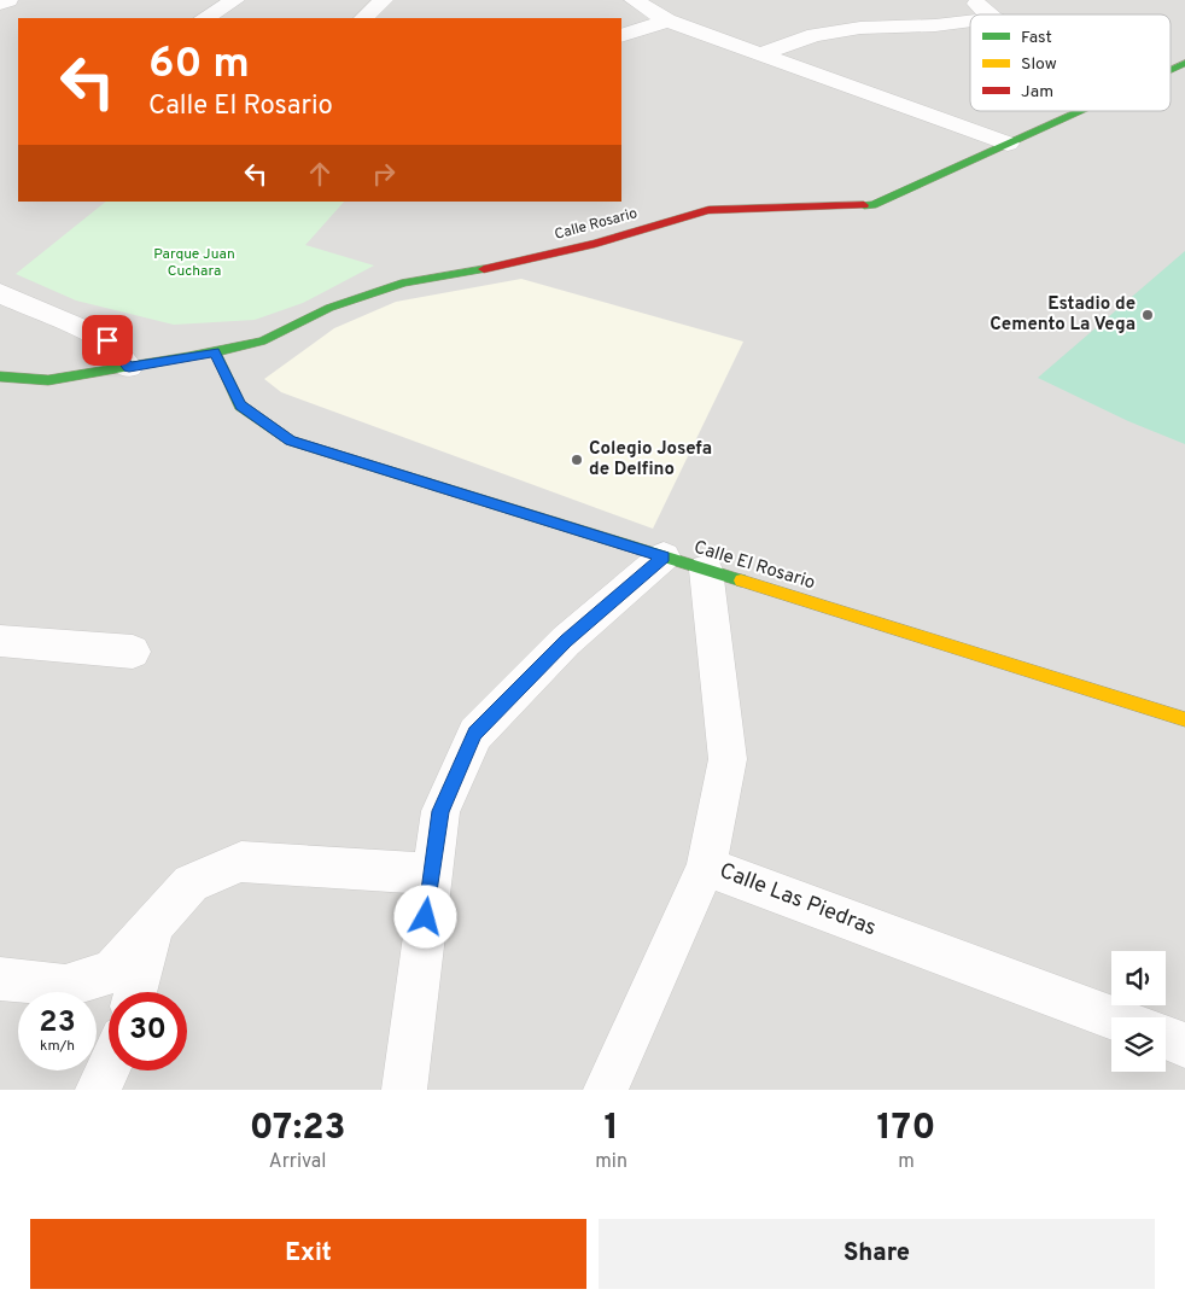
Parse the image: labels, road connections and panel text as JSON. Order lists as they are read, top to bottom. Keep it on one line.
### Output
{"streets":{"street":["Calle Rosario","Calle El Rosario","Calle Las Piedras"]},"crossings":[["Calle Rosario","Calle El Rosario"],["Calle El Rosario","Calle Las Piedras"]],"parks":["Parque Juan Cuchara"],"places":["Estadio de Cemento La Vega","Colegio Josefa de Delfino"],"legend":["Fast","Slow","Jam"],"page":{"turn":["60 m","Calle El Rosario"],"speed":"23 km/h","limit":"30","eta":["07:23","Arrival","1","min","170","m"],"buttons":["Exit","Share"]}}
